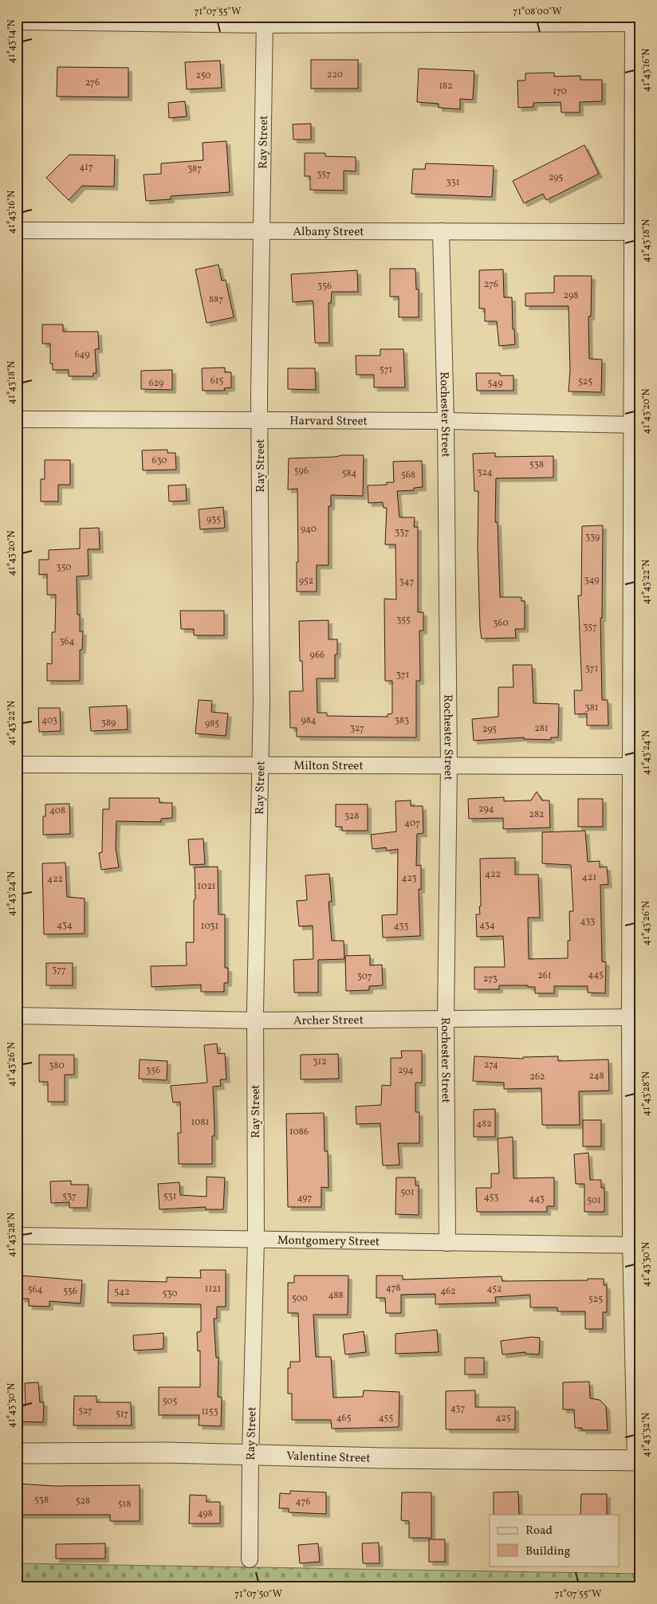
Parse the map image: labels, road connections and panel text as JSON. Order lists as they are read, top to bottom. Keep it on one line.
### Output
{"streets":{"street":["Ray Street","Albany Street","Rochester Street","Harvard Street","Milton Street","Archer Street","Montgomery Street","Valentine Street"]},"crossings":[["Ray Street","Albany Street"],["Ray Street","Harvard Street"],["Ray Street","Milton Street"],["Ray Street","Archer Street"],["Ray Street","Montgomery Street"],["Ray Street","Valentine Street"],["Albany Street","Rochester Street"],["Rochester Street","Harvard Street"],["Rochester Street","Milton Street"],["Rochester Street","Archer Street"],["Rochester Street","Montgomery Street"]],"house_numbers":["220","250","276","182","170","417","387","357","295","331","276","356","298","887","649","571","615","525","629","549","630","538","596","324","584","568","935","940","337","339","350","349","952","347","355","360","357","364","966","371","371","381","403","984","383","389","985","327","281","295","294","408","282","328","407","422","421","423","422","1021","433","434","434","1031","433","377","445","261","307","273","312","274","380","356","294","248","262","1081","482","1086","501","537","531","453","497","443","501","478","1121","452","564","556","462","542","530","488","500","525","505","437","527","1153","517","465","455","425","538","528","476","518","498"],"legend":["Road","Building"],"coordinates":["71°07'55\"W","71°08'00\"W","41°43'14\"N","41°43'16\"N","41°43'18\"N","41°43'20\"N","41°43'22\"N","41°43'24\"N","41°43'26\"N","41°43'28\"N","41°43'30\"N","41°43'32\"N","71°07'50\"W"]}
